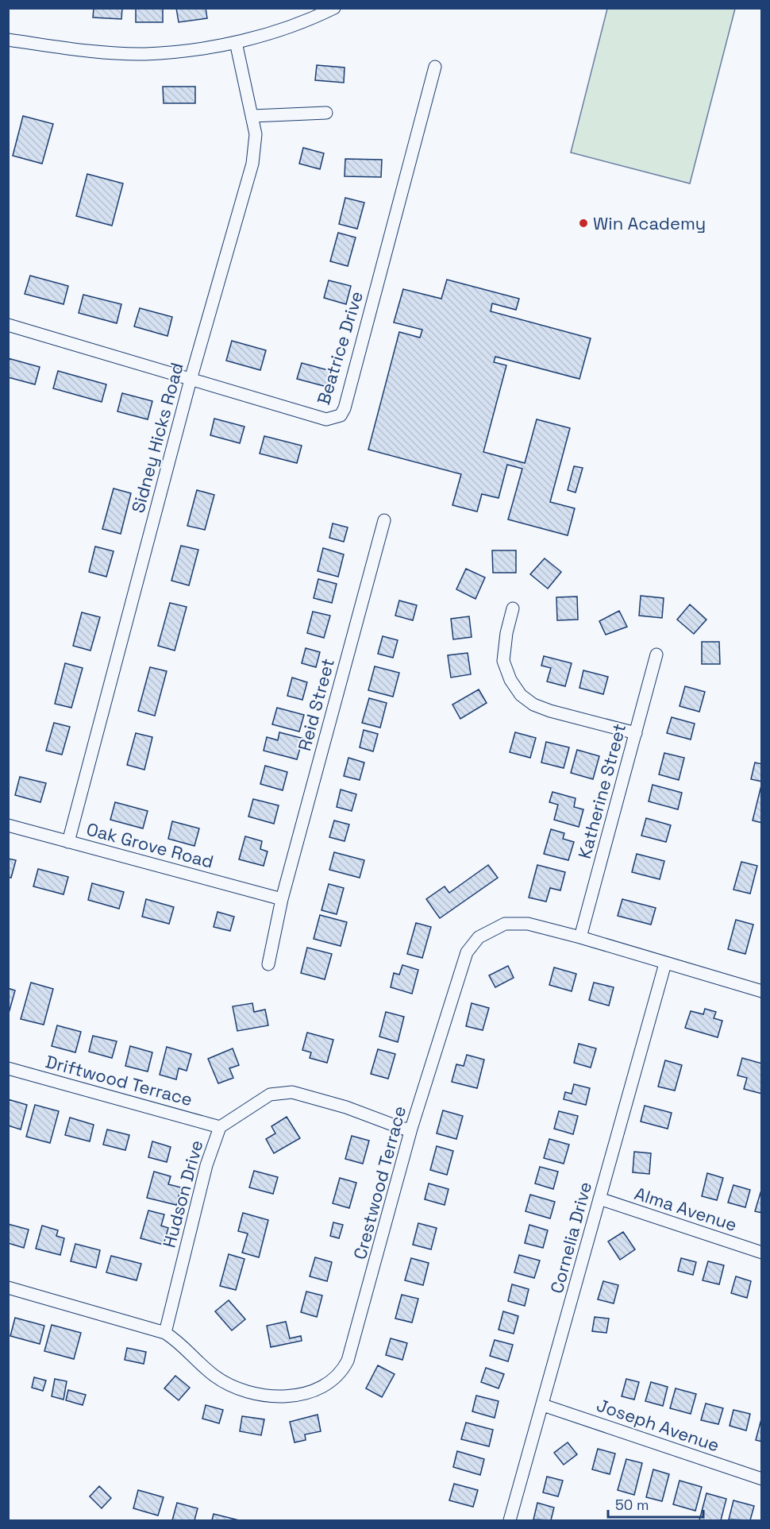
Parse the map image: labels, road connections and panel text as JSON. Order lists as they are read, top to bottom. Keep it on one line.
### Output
{"streets":{"street":["Beatrice Drive","Sidney Hicks Road","Reid Street","Katherine Street","Oak Grove Road","Driftwood Terrace","Crestwood Terrace","Hudson Drive","Alma Avenue","Cornelia Drive","Joseph Avenue"]},"crossings":[["Beatrice Drive","Sidney Hicks Road"],["Sidney Hicks Road","Oak Grove Road"],["Reid Street","Oak Grove Road"],["Katherine Street","Crestwood Terrace"],["Driftwood Terrace","Hudson Drive"],["Crestwood Terrace","Hudson Drive"],["Crestwood Terrace","Cornelia Drive"],["Alma Avenue","Cornelia Drive"],["Cornelia Drive","Joseph Avenue"]],"places":["Win Academy"],"scale_bar":"50 m"}
